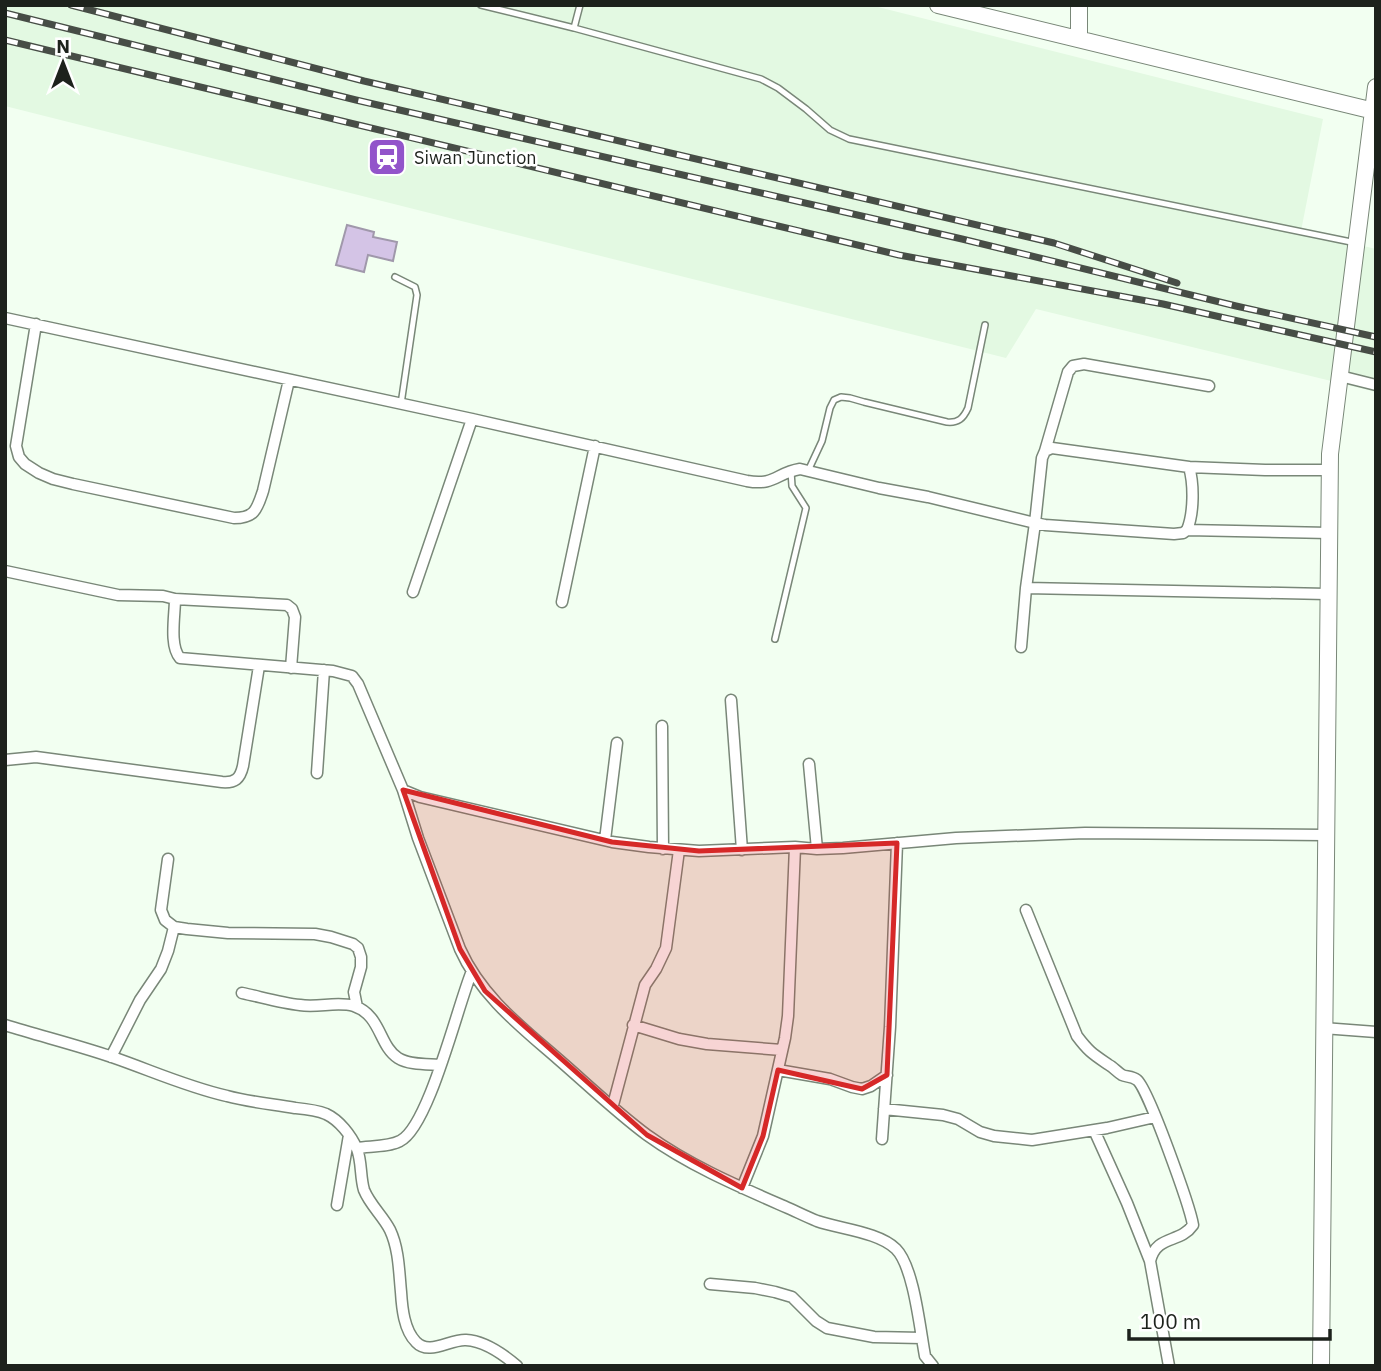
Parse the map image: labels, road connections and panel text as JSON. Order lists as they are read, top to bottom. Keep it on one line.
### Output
{"places":{"station":["Siwan Junction"]},"scale_bar":"100 m","north":"top"}
